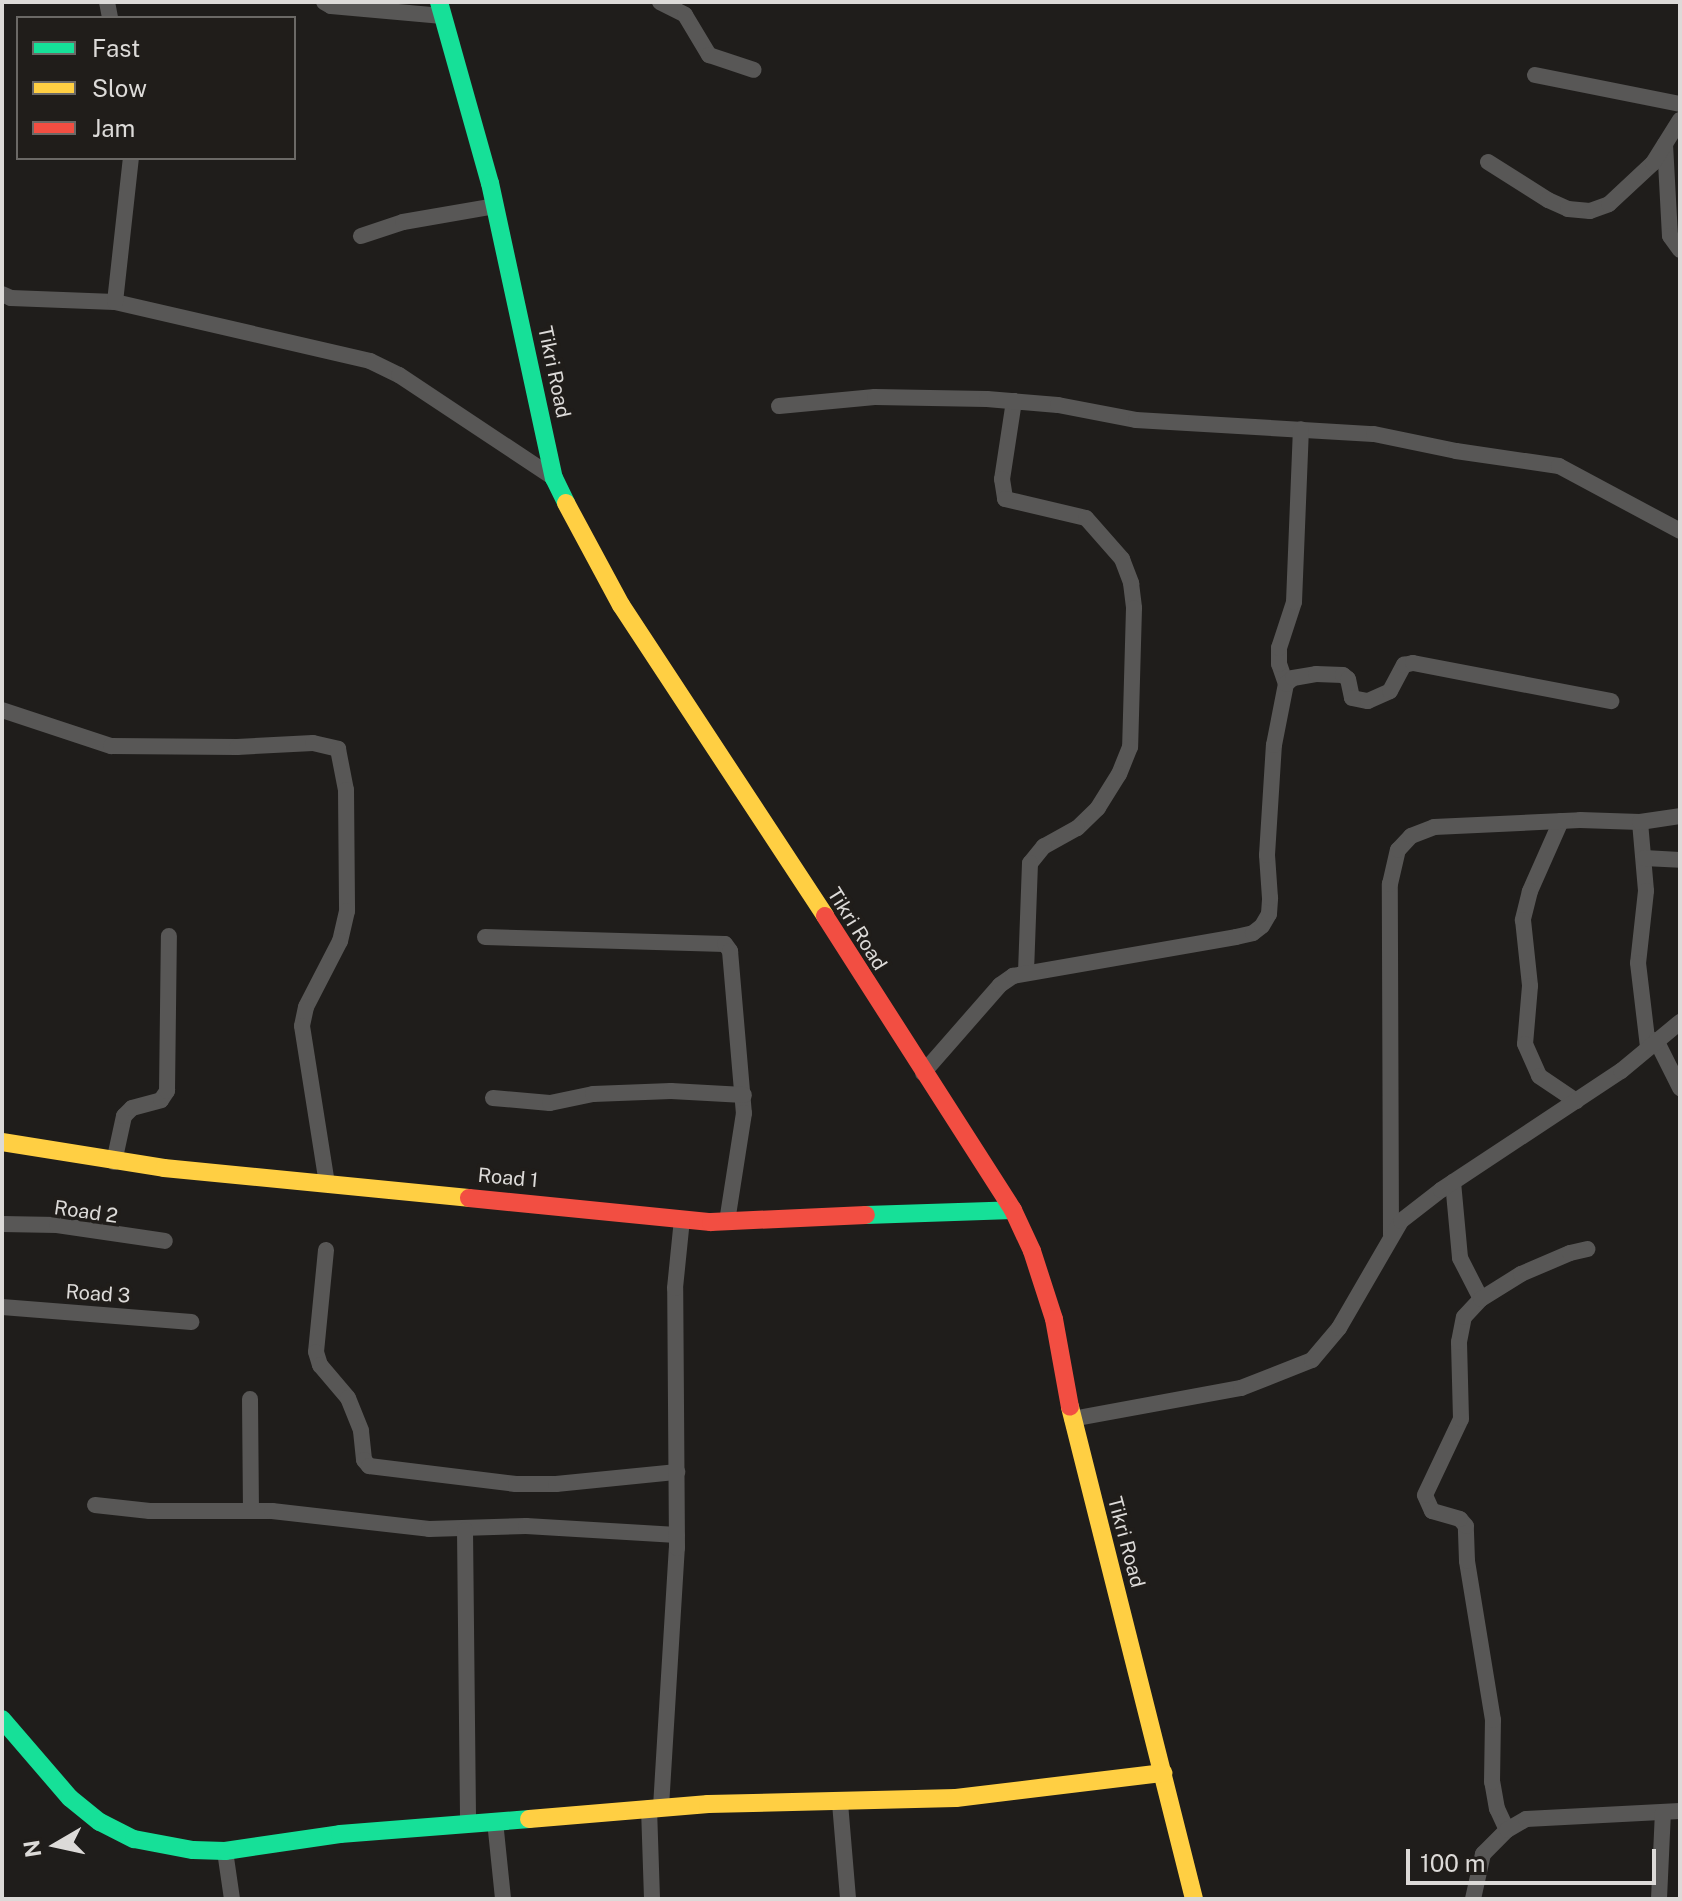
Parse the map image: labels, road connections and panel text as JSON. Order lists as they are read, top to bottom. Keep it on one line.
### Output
{"streets":{"street":["Tikri Road","Road 1","Road 2","Road 3"]},"crossings":[["Tikri Road","Road 1"]],"legend":["Fast","Slow","Jam"],"scale_bar":"100 m","north":"left"}
